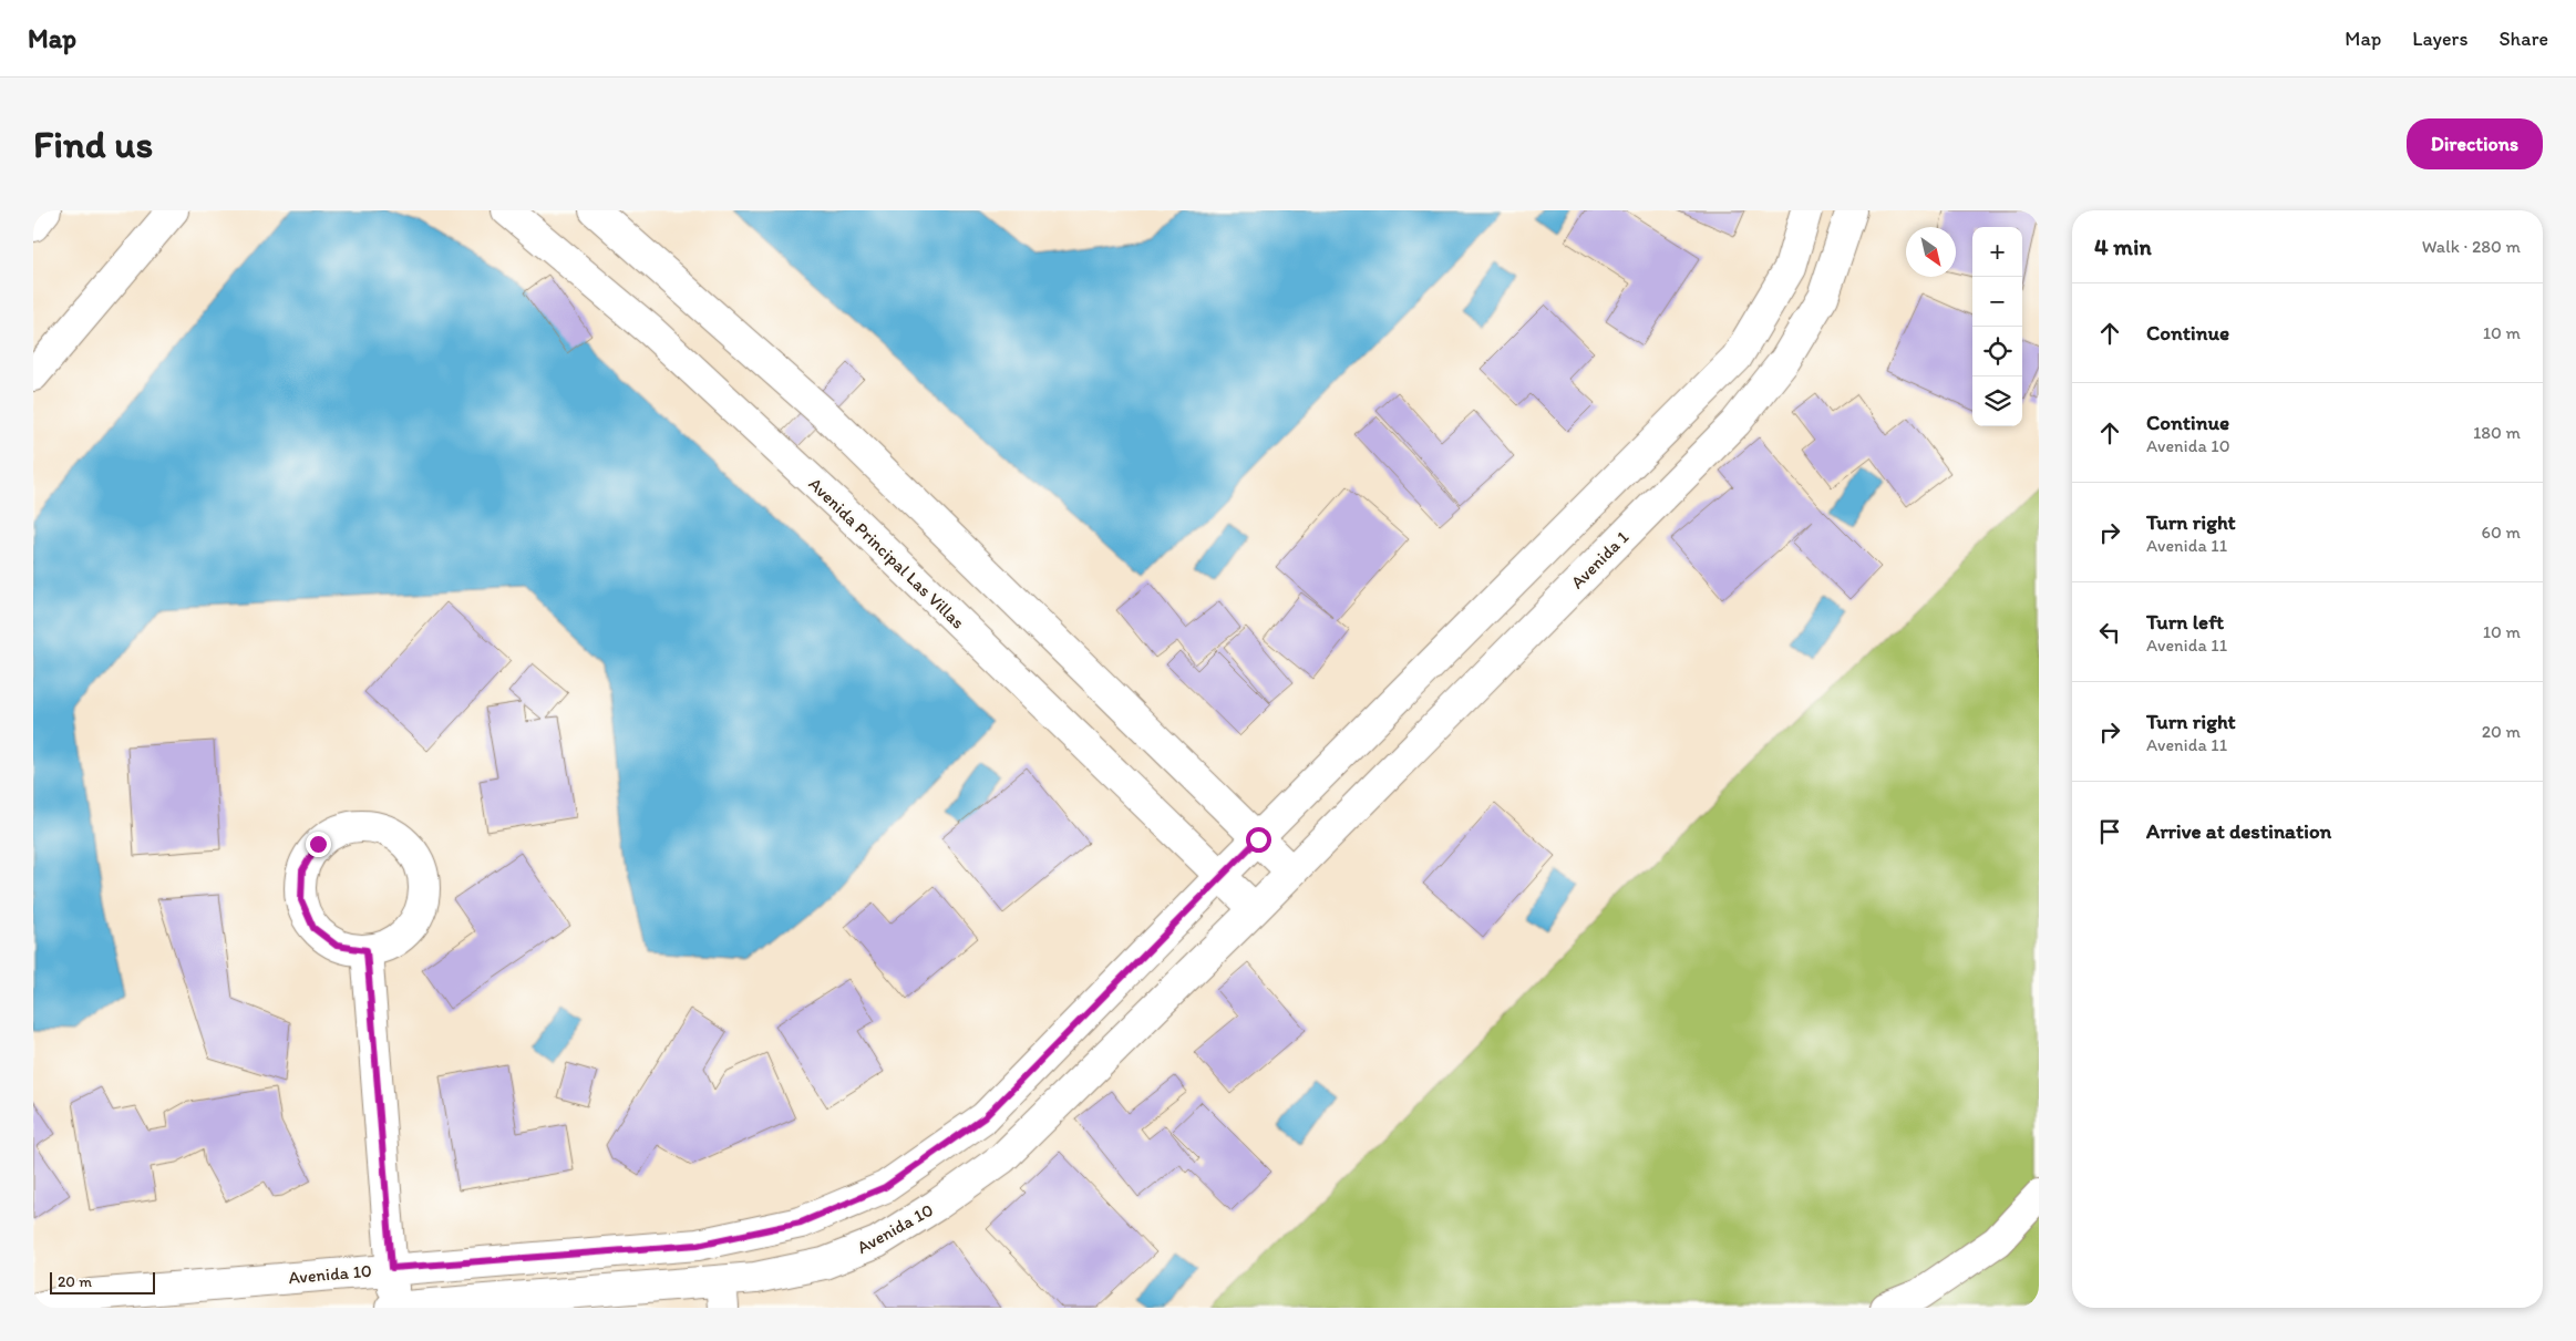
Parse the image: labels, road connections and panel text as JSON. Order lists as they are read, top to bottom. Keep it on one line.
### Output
{"streets":{"street":["Avenida Principal Las Villas","Avenida 1","Avenida 10"]},"crossings":[["Avenida Principal Las Villas","Avenida 1"],["Avenida Principal Las Villas","Avenida 10"],["Avenida 1","Avenida 10"]],"scale_bar":"20 m","north":"bottom right","page":{"header":"Map","nav":["Map","Layers","Share"],"buttons":"Directions","title":"Find us","heading":["4 min","Walk · 280 m"],"map_buttons":["+","−"],"list":[["Continue","10 m"],["Continue","Avenida 10","180 m"],["Turn right","Avenida 11","60 m"],["Turn left","Avenida 11","10 m"],["Turn right","Avenida 11","20 m"],"Arrive at destination"],"scale":"20 m"}}
